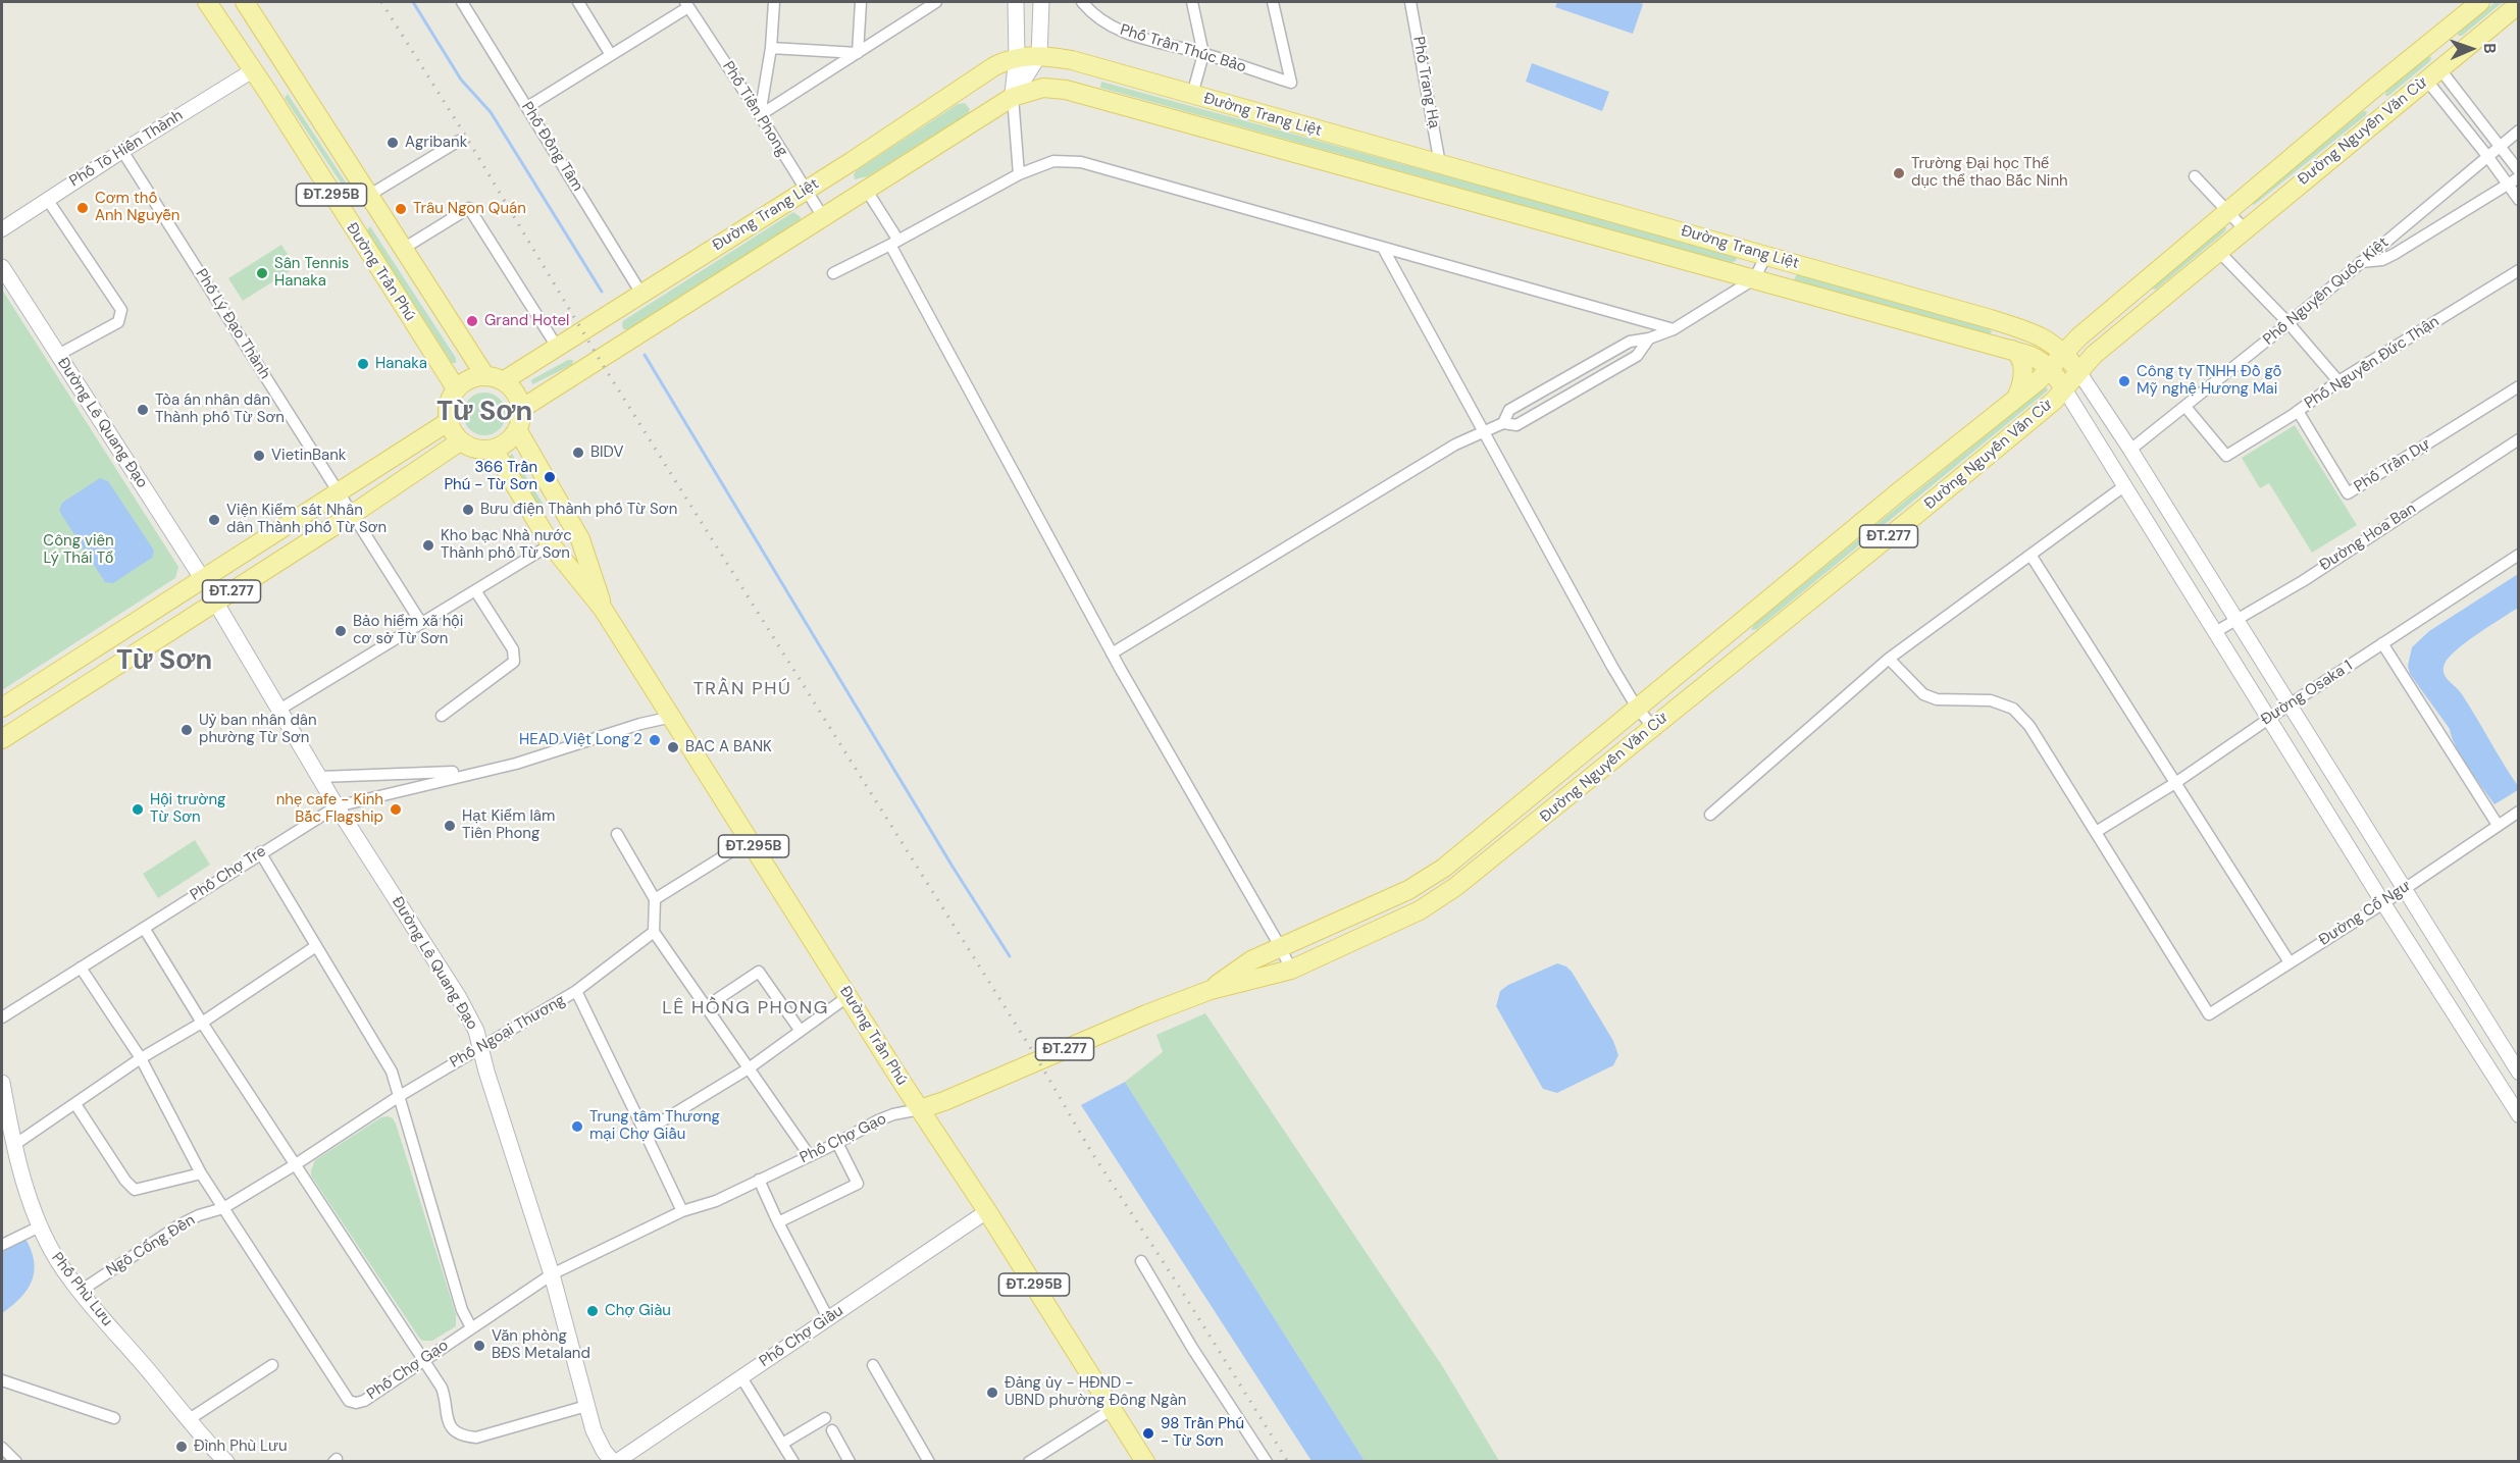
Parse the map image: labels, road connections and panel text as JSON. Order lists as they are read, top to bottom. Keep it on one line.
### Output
{"streets":{"main road":["Đường Trang Liệt","Đường Nguyễn Văn Cừ","ĐT.295B","Đường Trần Phú","Đường Lê Quang Đạo","ĐT.277","Phố Phù Lưu"],"street":["Phố Trần Thúc Bảo","Phố Trang Hạ","Phố Tiền Phong","Phố Đồng Tâm","Phố Tô Hiến Thành","Phố Nguyễn Quốc Kiệt","Phố Lý Đạo Thành","Phố Nguyễn Đức Thận","Phố Trần Dự","Đường Hoa Ban","Đường Osaka 1","Phố Chợ Tre","Đường Cổ Ngư","Phố Ngoại Thương","Phố Chợ Gạo","Ngõ Cổng Đền","Phố Chợ Giầu"]},"crossings":[["Phố Trang Hạ","Đường Trang Liệt"],["Phố Tiền Phong","Đường Trang Liệt"],["Đường Trang Liệt","Đường Nguyễn Văn Cừ"],["Đường Trang Liệt","Phố Đồng Tâm"],["Đường Trang Liệt","Đường Trần Phú"],["Đường Trang Liệt","ĐT.277"],["Đường Nguyễn Văn Cừ","Đường Trần Phú"],["Đường Nguyễn Văn Cừ","Phố Chợ Gạo"],["Phố Tô Hiến Thành","Đường Trần Phú"],["Phố Tô Hiến Thành","Phố Lý Đạo Thành"],["Đường Trần Phú","ĐT.277"],["Đường Trần Phú","Phố Chợ Tre"],["Đường Trần Phú","Phố Chợ Gạo"],["Đường Trần Phú","Phố Chợ Giầu"],["Phố Nguyễn Quốc Kiệt","Phố Nguyễn Đức Thận"],["Phố Lý Đạo Thành","ĐT.277"],["Phố Nguyễn Đức Thận","Phố Trần Dự"],["Đường Lê Quang Đạo","ĐT.277"],["Đường Lê Quang Đạo","Phố Chợ Tre"],["Đường Lê Quang Đạo","Phố Ngoại Thương"],["Đường Lê Quang Đạo","Phố Chợ Gạo"],["Đường Lê Quang Đạo","Phố Chợ Giầu"],["Đường Osaka 1","Đường Cổ Ngư"],["Phố Chợ Tre","Phố Chợ Gạo"],["Phố Ngoại Thương","Phố Chợ Gạo"],["Phố Ngoại Thương","Ngõ Cổng Đền"],["Phố Chợ Gạo","Ngõ Cổng Đền"],["Ngõ Cổng Đền","Phố Phù Lưu"]],"districts":["Từ Sơn","Từ Sơn","TRẦN PHÚ","LÊ HỒNG PHONG"],"parks":["Công viên Lý Thái Tổ"],"places":["Agribank","Trường Đại học Thể dục thể thao Bắc Ninh","Cơm thố Anh Nguyễn","Trâu Ngon Quán","Sân Tennis Hanaka","Grand Hotel","Hanaka","Công ty TNHH Đồ gỗ Mỹ nghệ Hương Mai","Tòa án nhân dân Thành phố Từ Sơn","BIDV","VietinBank","366 Trần Phú - Từ Sơn","Bưu điện Thành phố Từ Sơn","Viện Kiểm sát Nhân dân Thành phố Từ Sơn","Kho bạc Nhà nước Thành phố Từ Sơn","Bảo hiểm xã hội cơ sở Từ Sơn","Uỷ ban nhân dân phường Từ Sơn","HEAD Việt Long 2","BAC A BANK","Hội trường Từ Sơn","nhẹ cafe - Kinh Bắc Flagship","Hạt Kiểm lâm Tiên Phong","Trung tâm Thương mại Chợ Giầu","Chợ Giàu","Văn phòng BĐS Metaland","Đảng ủy - HĐND - UBND phường Đông Ngàn","98 Trần Phú - Từ Sơn","Đình Phù Lưu"],"north":"right"}
